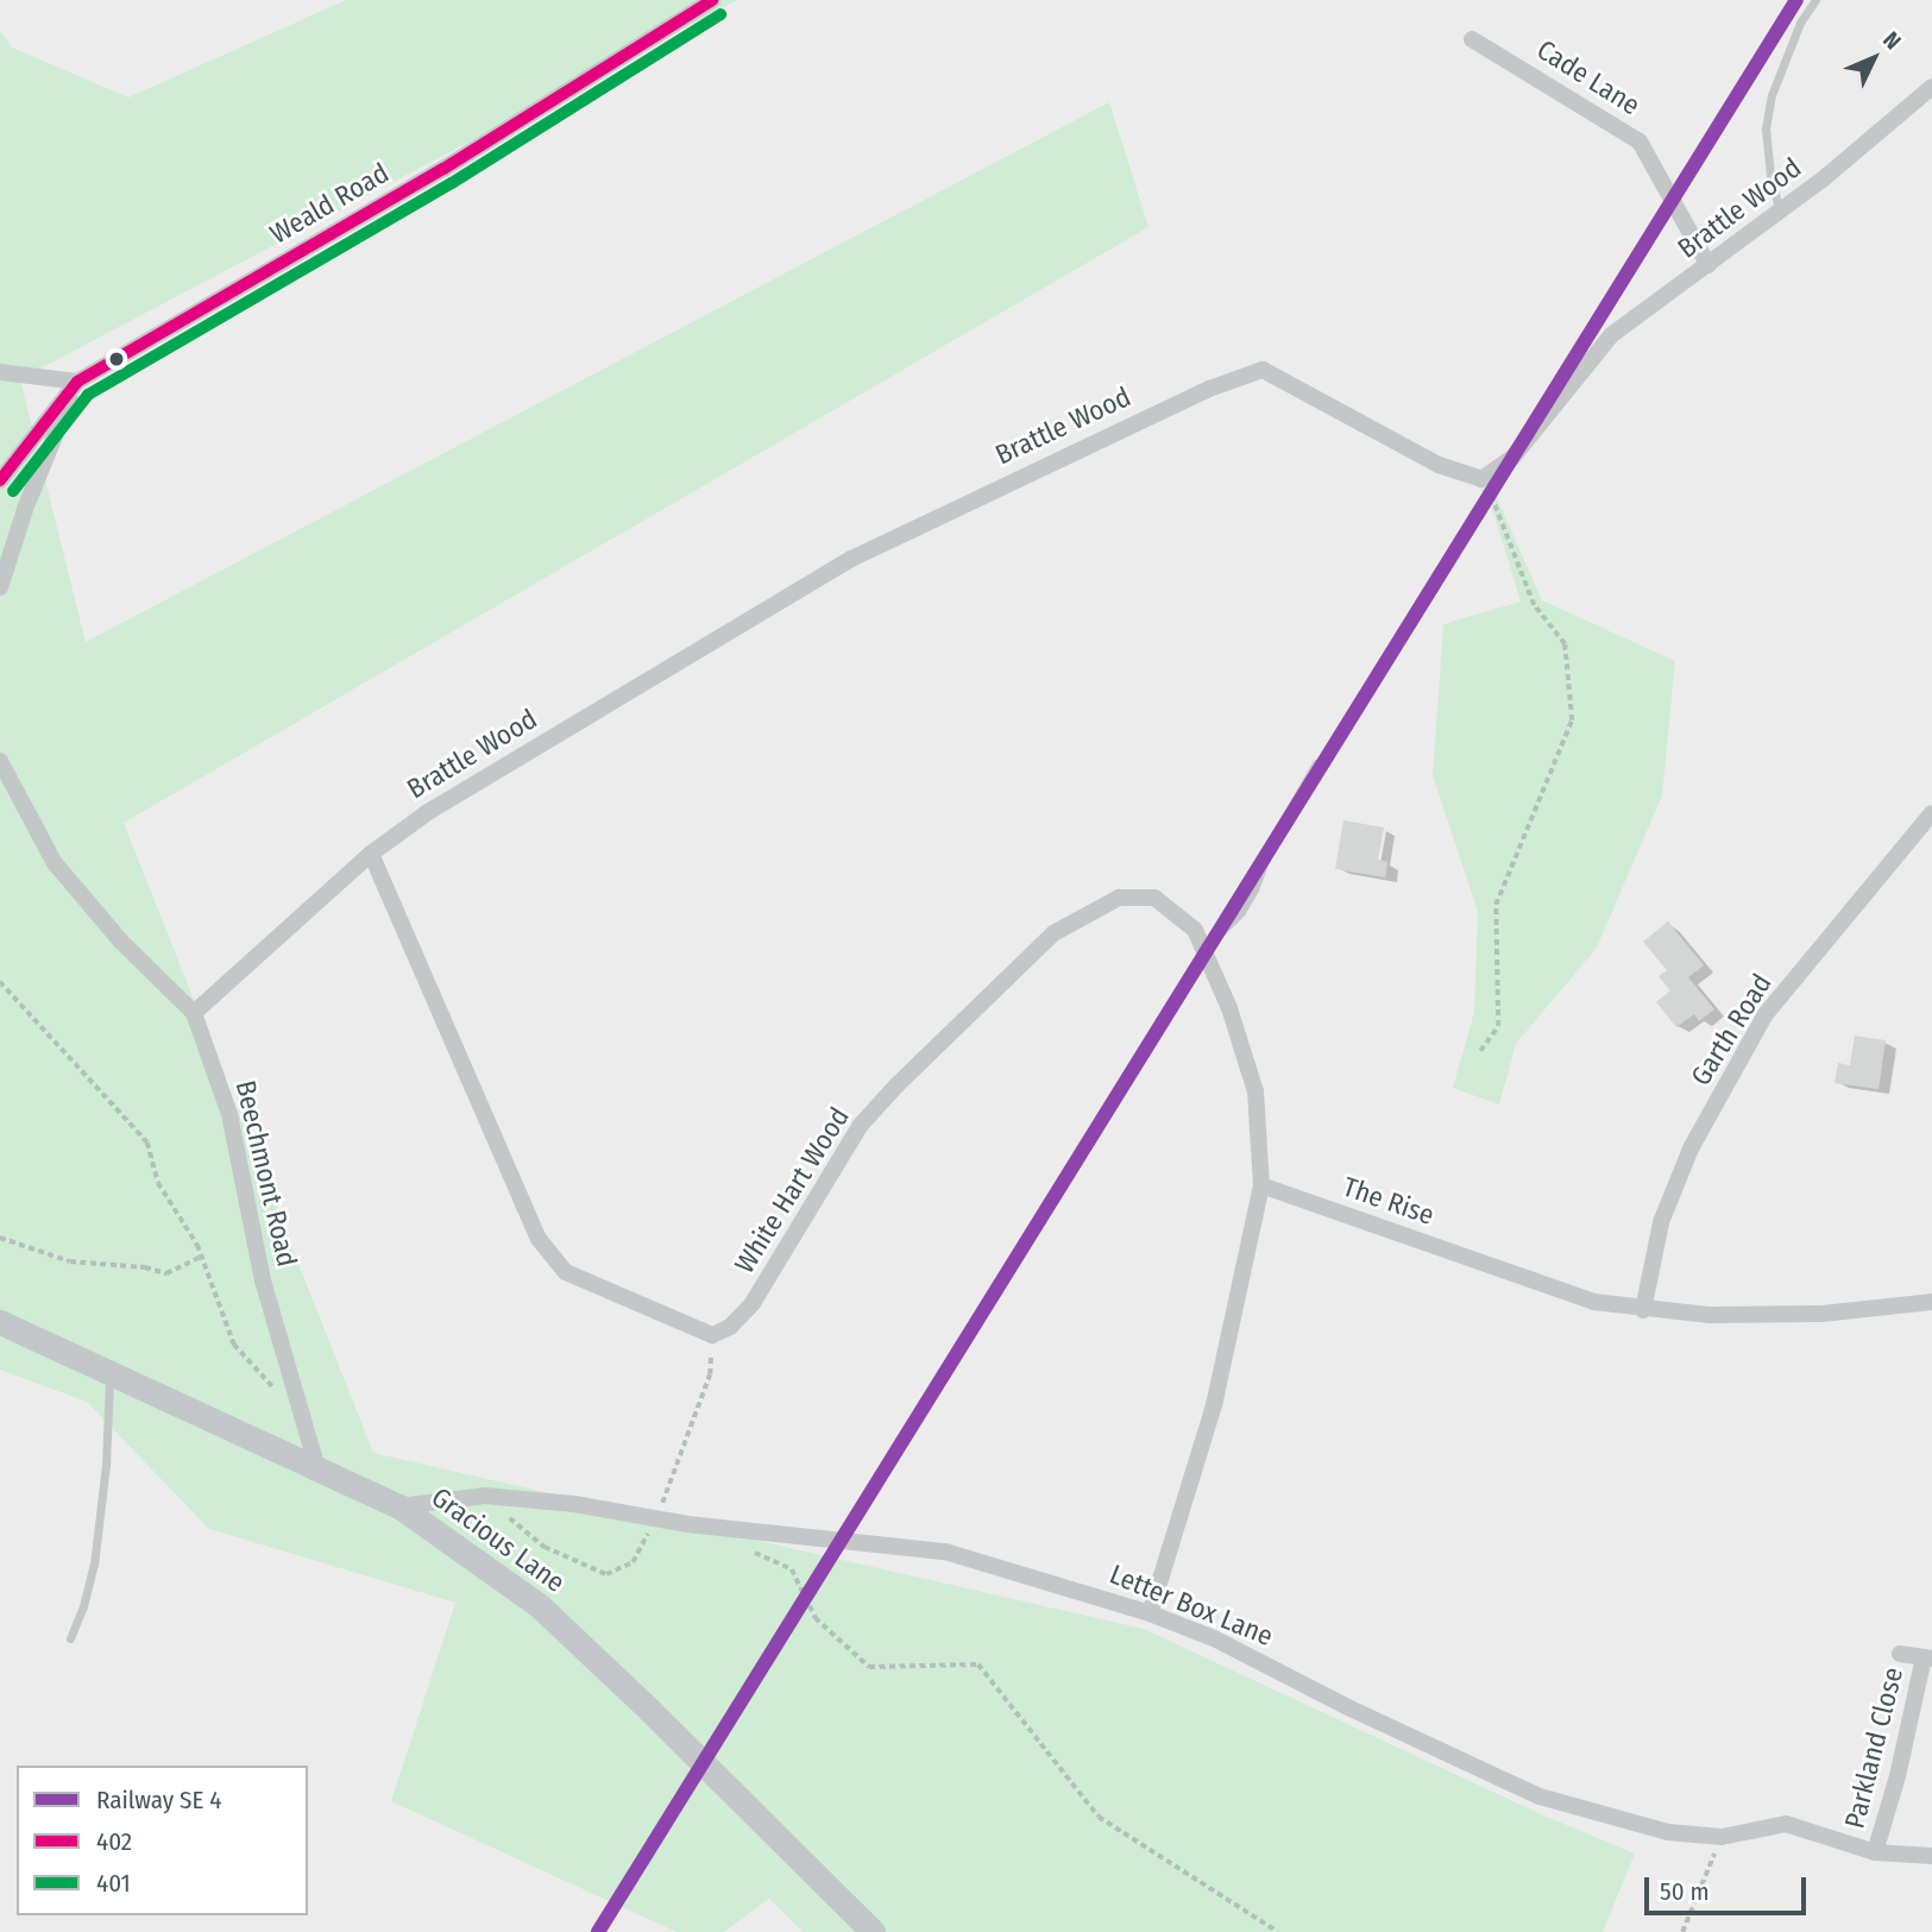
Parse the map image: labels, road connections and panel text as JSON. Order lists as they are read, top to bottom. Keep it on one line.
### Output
{"streets":{"street":["Cade Lane","Weald Road","Brattle Wood","Garth Road","Beechmont Road","White Hart Wood","The Rise","Gracious Lane","Letter Box Lane","Parkland Close"]},"crossings":[["Cade Lane","Brattle Wood"],["Brattle Wood","Beechmont Road"],["Garth Road","The Rise"],["Beechmont Road","Gracious Lane"],["White Hart Wood","The Rise"],["Gracious Lane","Letter Box Lane"],["Letter Box Lane","Parkland Close"]],"lines":["transit line 402","transit line 401"],"legend":["Railway SE 4","402","401"],"scale_bar":"50 m","north":"top right"}
